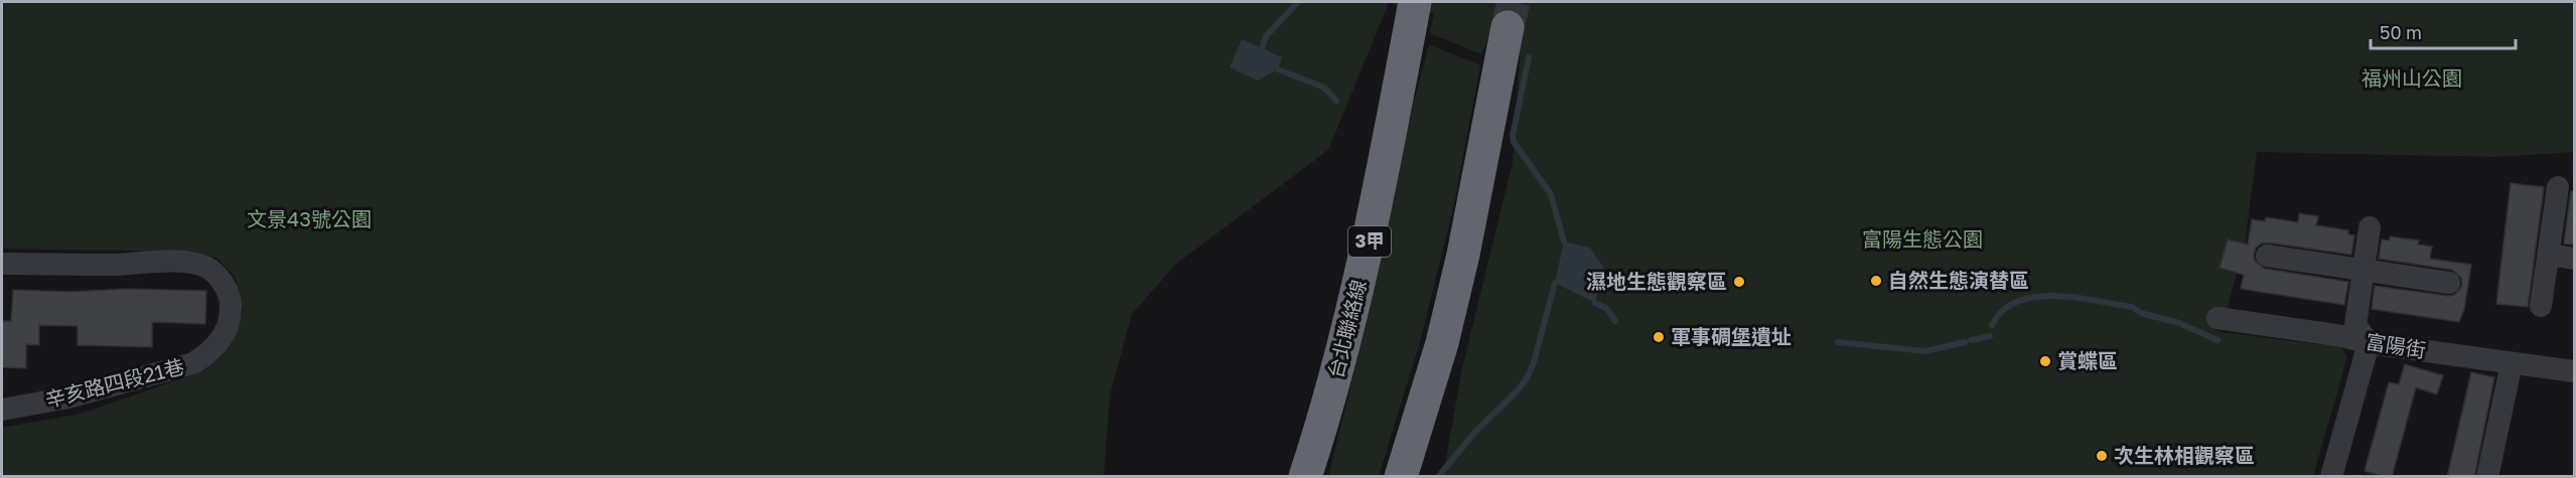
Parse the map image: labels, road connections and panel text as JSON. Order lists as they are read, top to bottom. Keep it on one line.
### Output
{"streets":{"highway":["3甲","台北聯絡線"],"street":["富陽街","辛亥路四段21巷"]},"parks":["福州山公園","文景43號公園","富陽生態公園"],"places":["自然生態演替區","濕地生態觀察區","軍事碉堡遺址","賞蝶區","次生林相觀察區"],"scale_bar":"50 m"}
